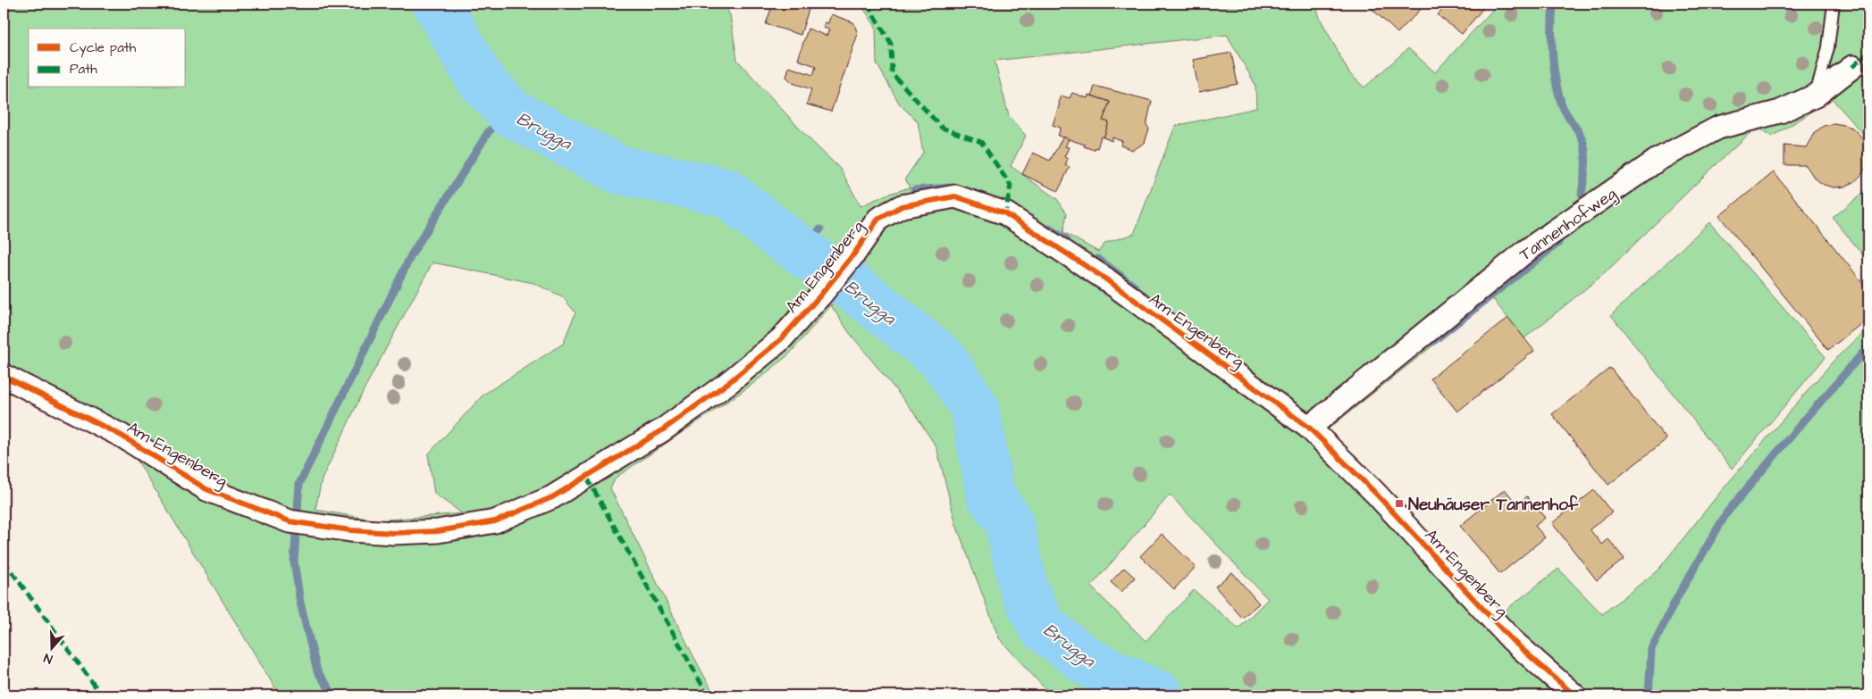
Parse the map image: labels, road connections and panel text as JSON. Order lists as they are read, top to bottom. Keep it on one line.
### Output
{"streets":{"street":["Tannenhofweg","Am Engenberg"]},"crossings":[["Tannenhofweg","Am Engenberg"]],"water":["Brugga"],"places":{"transit":["Neuhäuser Tannenhof"]},"legend":["Cycle path","Path"],"north":"bottom"}
